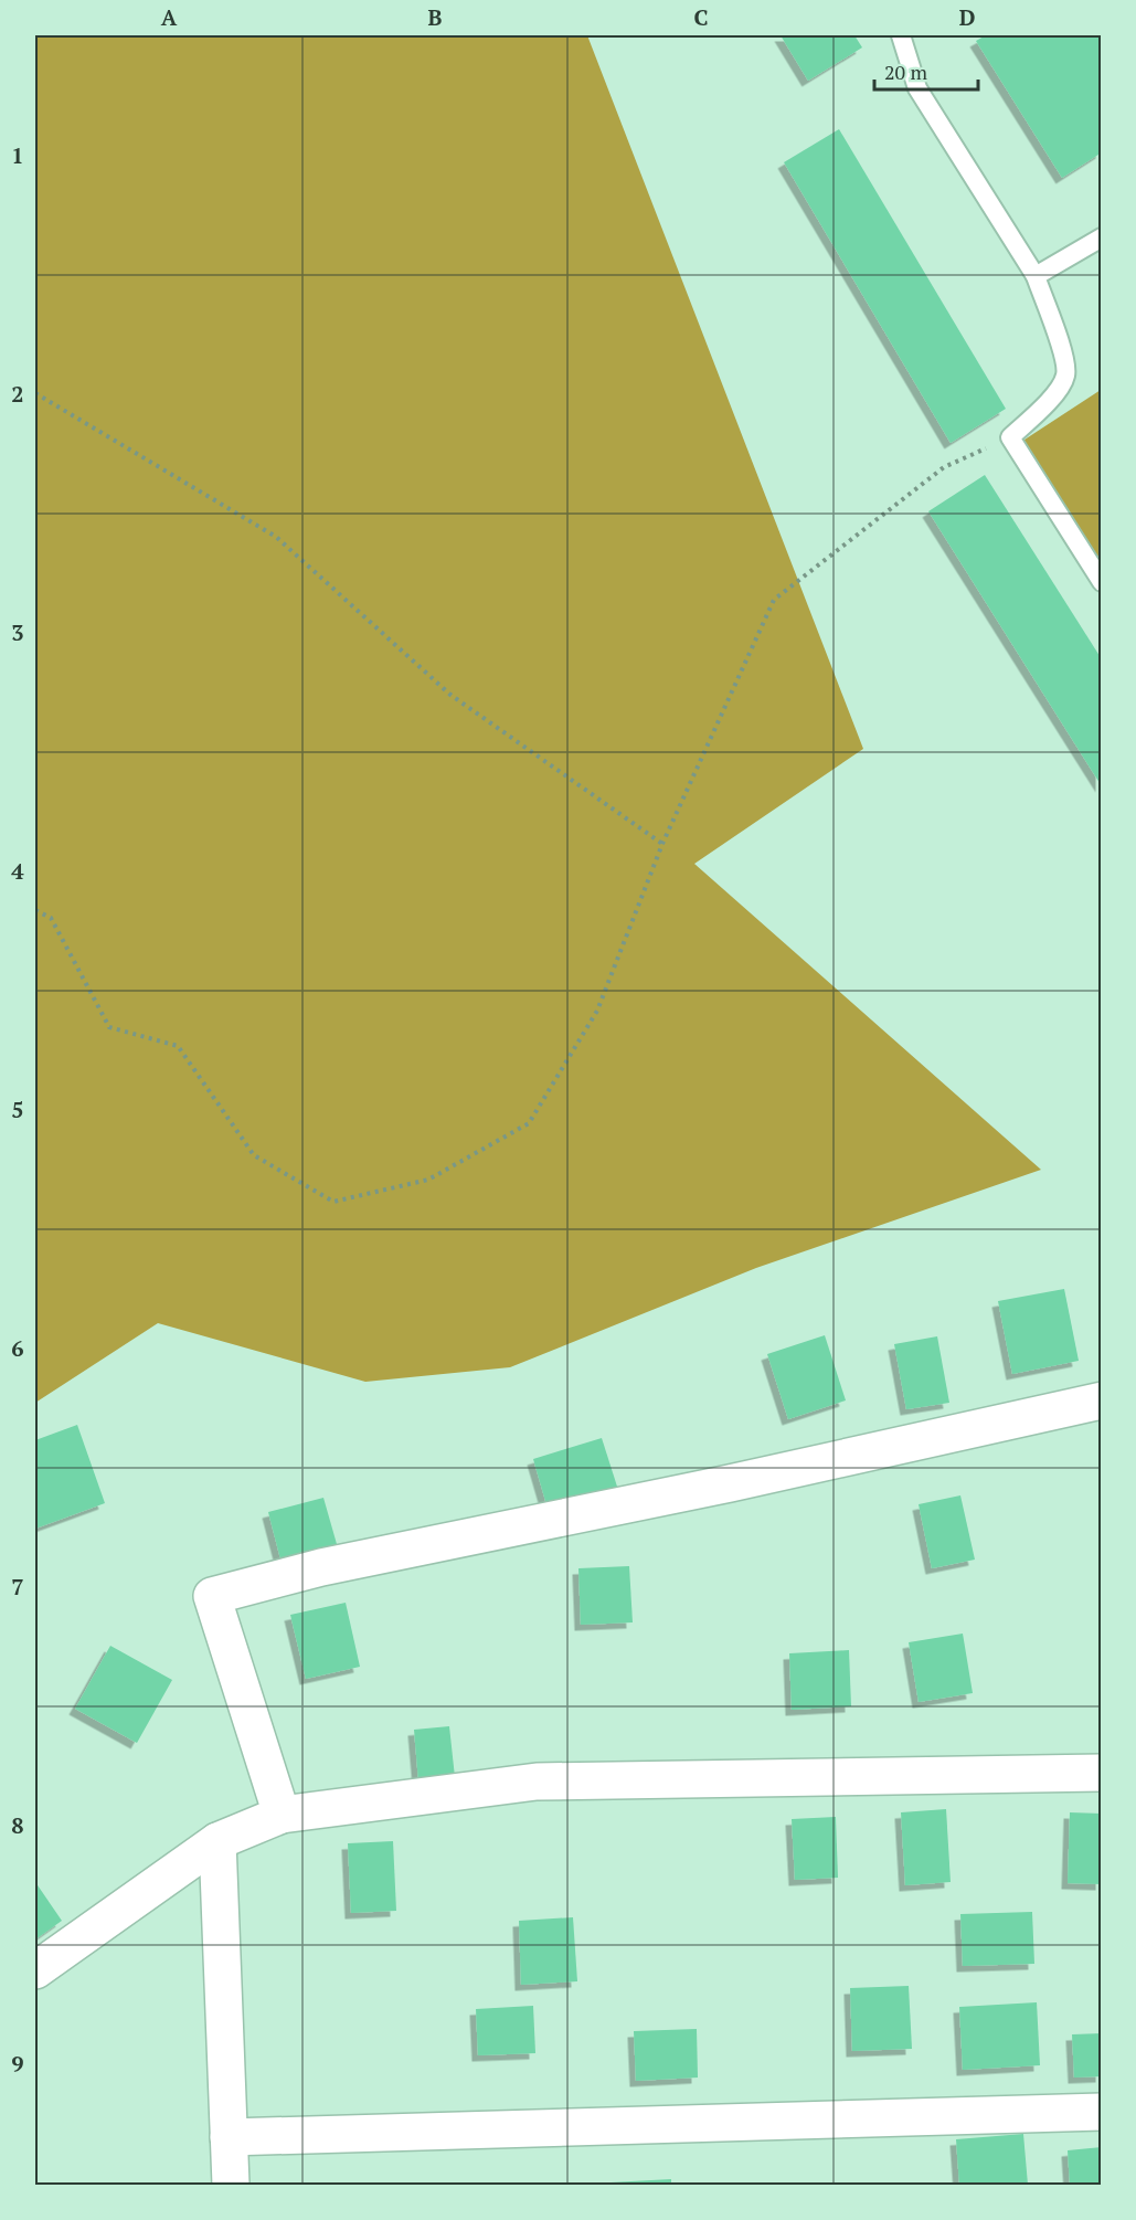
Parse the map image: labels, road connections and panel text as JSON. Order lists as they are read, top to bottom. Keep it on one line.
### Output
{"scale_bar":"20 m","grid":{"columns":["A","B","C","D"],"rows":["1","2","3","4","5","6","7","8","9"]}}
